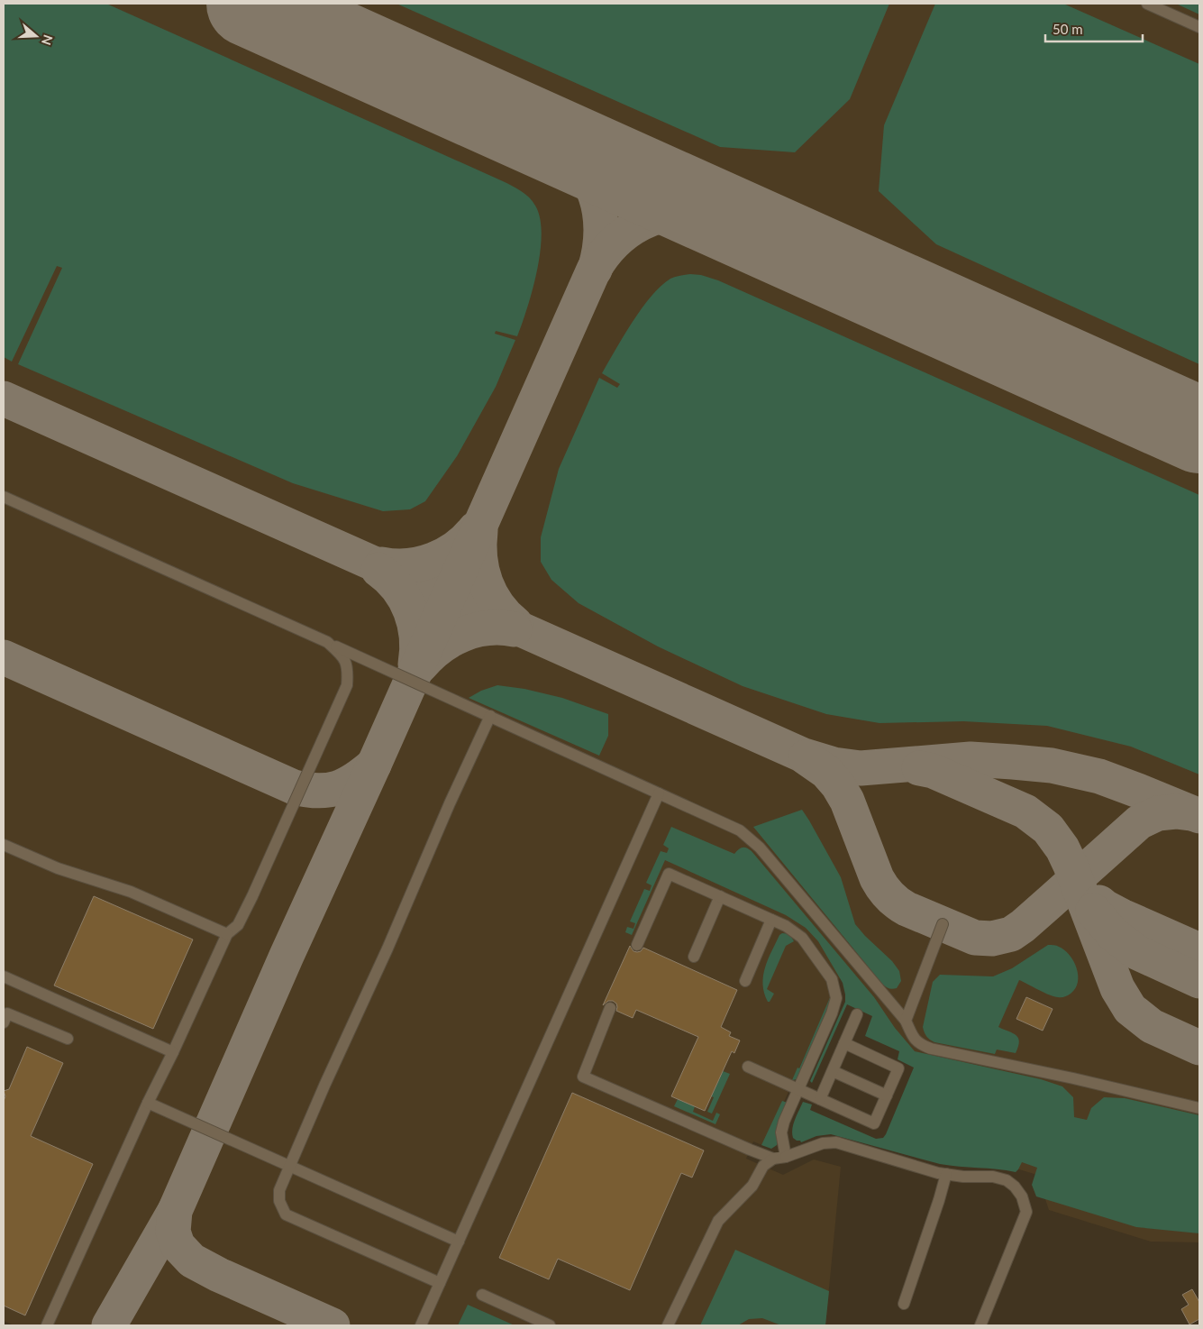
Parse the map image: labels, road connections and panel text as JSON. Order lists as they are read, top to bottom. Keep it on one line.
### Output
{"scale_bar":"50 m","north":"right"}
